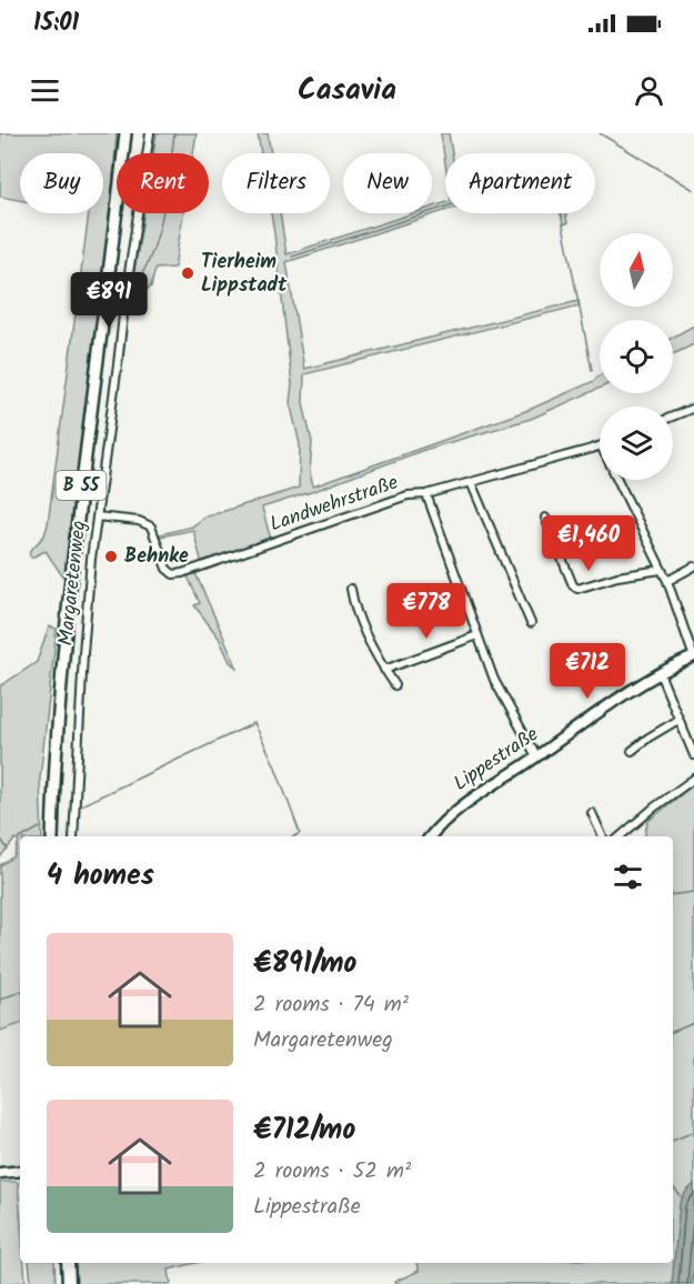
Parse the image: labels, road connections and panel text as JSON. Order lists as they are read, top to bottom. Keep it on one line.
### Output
{"streets":{"main road":["B 55","Lippestraße"],"street":["Landwehrstraße","Margaretenweg"]},"crossings":[["Landwehrstraße","Margaretenweg"]],"places":["Tierheim Lippstadt","Behnke"],"north":"top","page":{"status":"15:01","header":"Casavia","chip":["Buy","Rent","Filters","New","Apartment"],"price":["€891","€1,460","€778","€712"],"heading":"4 homes","list":[{"name":"€891/mo","note":"2 rooms · 74 m² · Margaretenweg"},{"name":"€712/mo","note":"2 rooms · 52 m² · Lippestraße"}]}}
